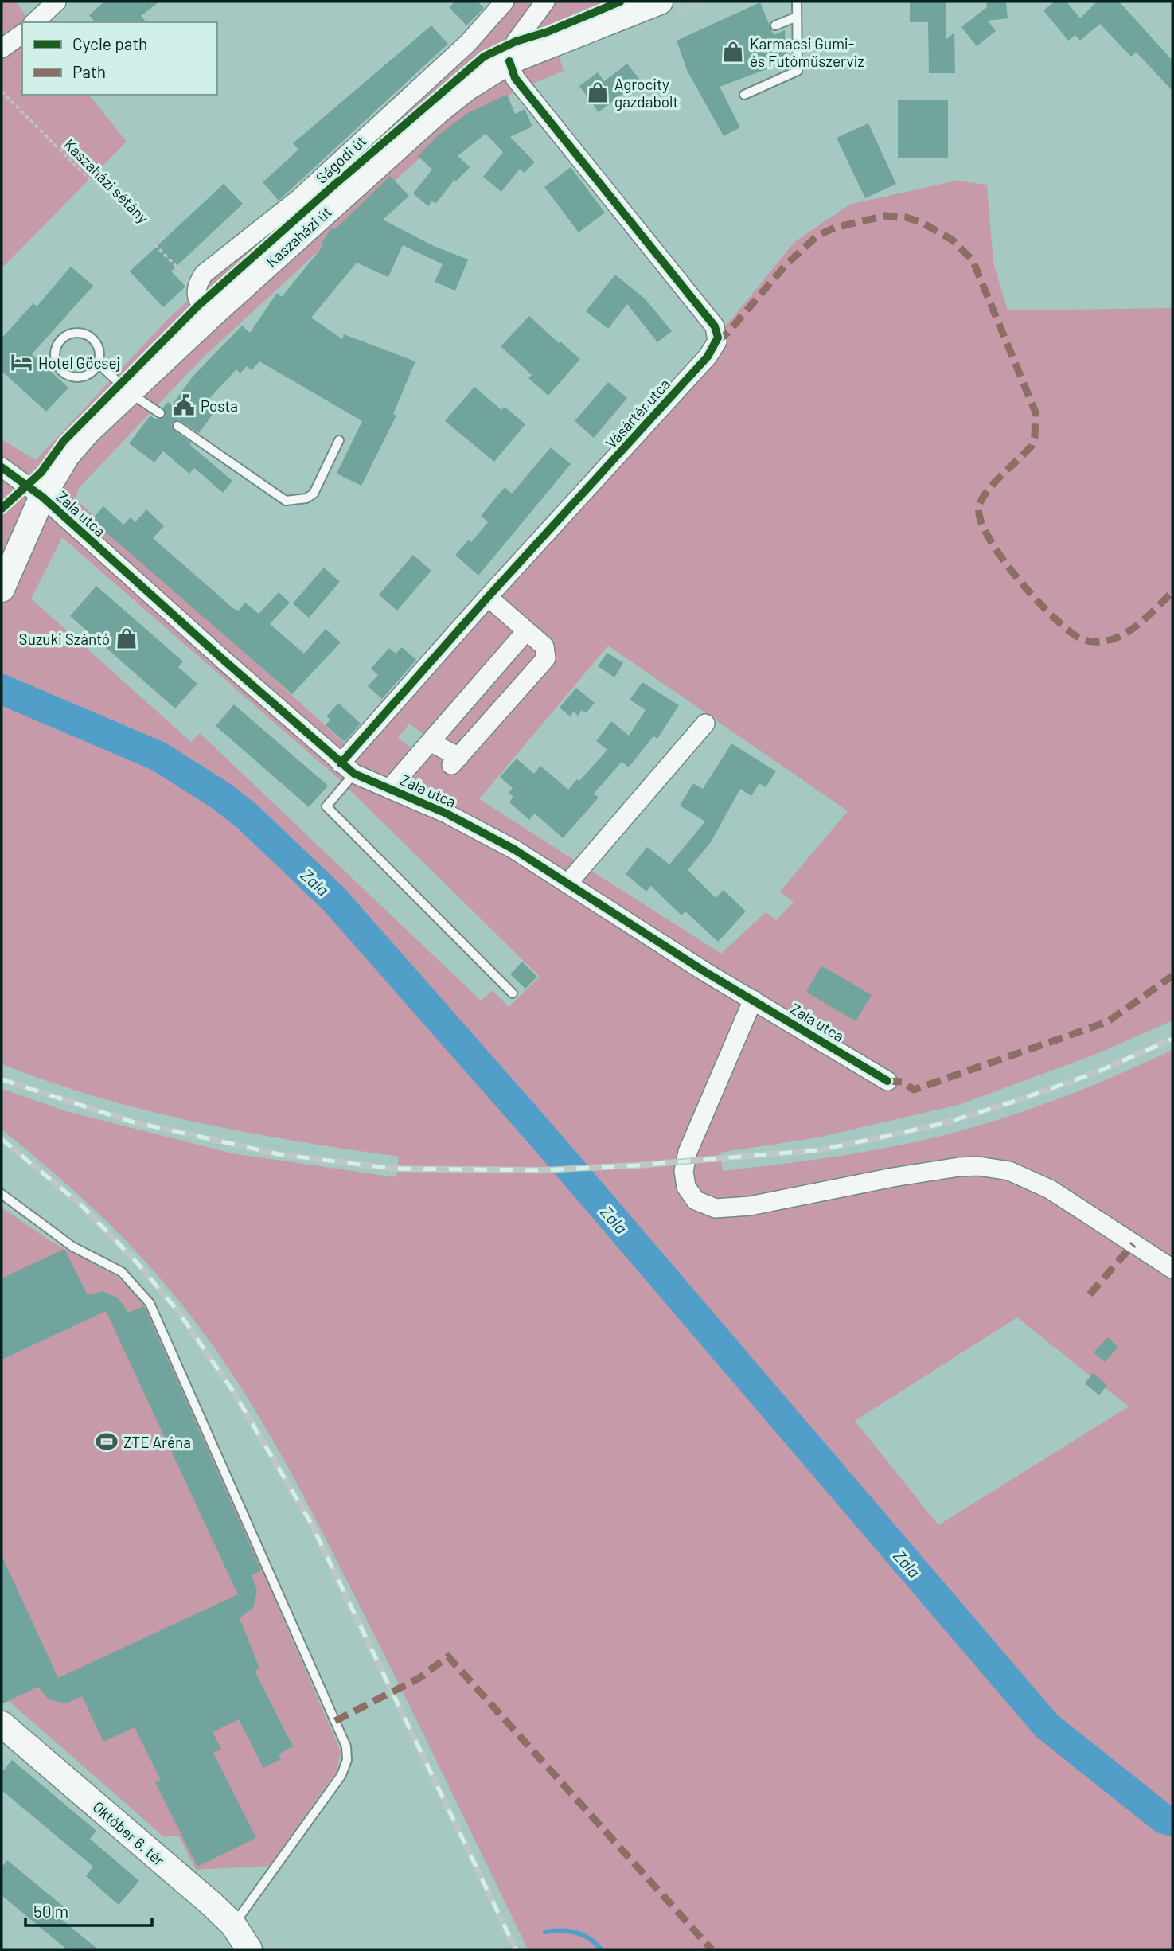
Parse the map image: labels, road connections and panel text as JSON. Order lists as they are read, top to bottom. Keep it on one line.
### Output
{"streets":{"street":["Ságodi út","Kaszaházi út","Vásártér utca","Zala utca","Október 6. tér"],"path":["Kaszaházi sétány"]},"crossings":[["Ságodi út","Kaszaházi sétány"],["Kaszaházi út","Vásártér utca"],["Kaszaházi út","Zala utca"],["Vásártér utca","Zala utca"]],"water":["Zala"],"places":{"shop":["Karmacsi Gumi- és Futóműszerviz","Agrocity gazdabolt","Suzuki Szántó"],"hotel":["Hotel Göcsej"],"public building":["Posta"],"sports":["ZTE Aréna"]},"legend":["Cycle path","Path"],"scale_bar":"50 m"}
